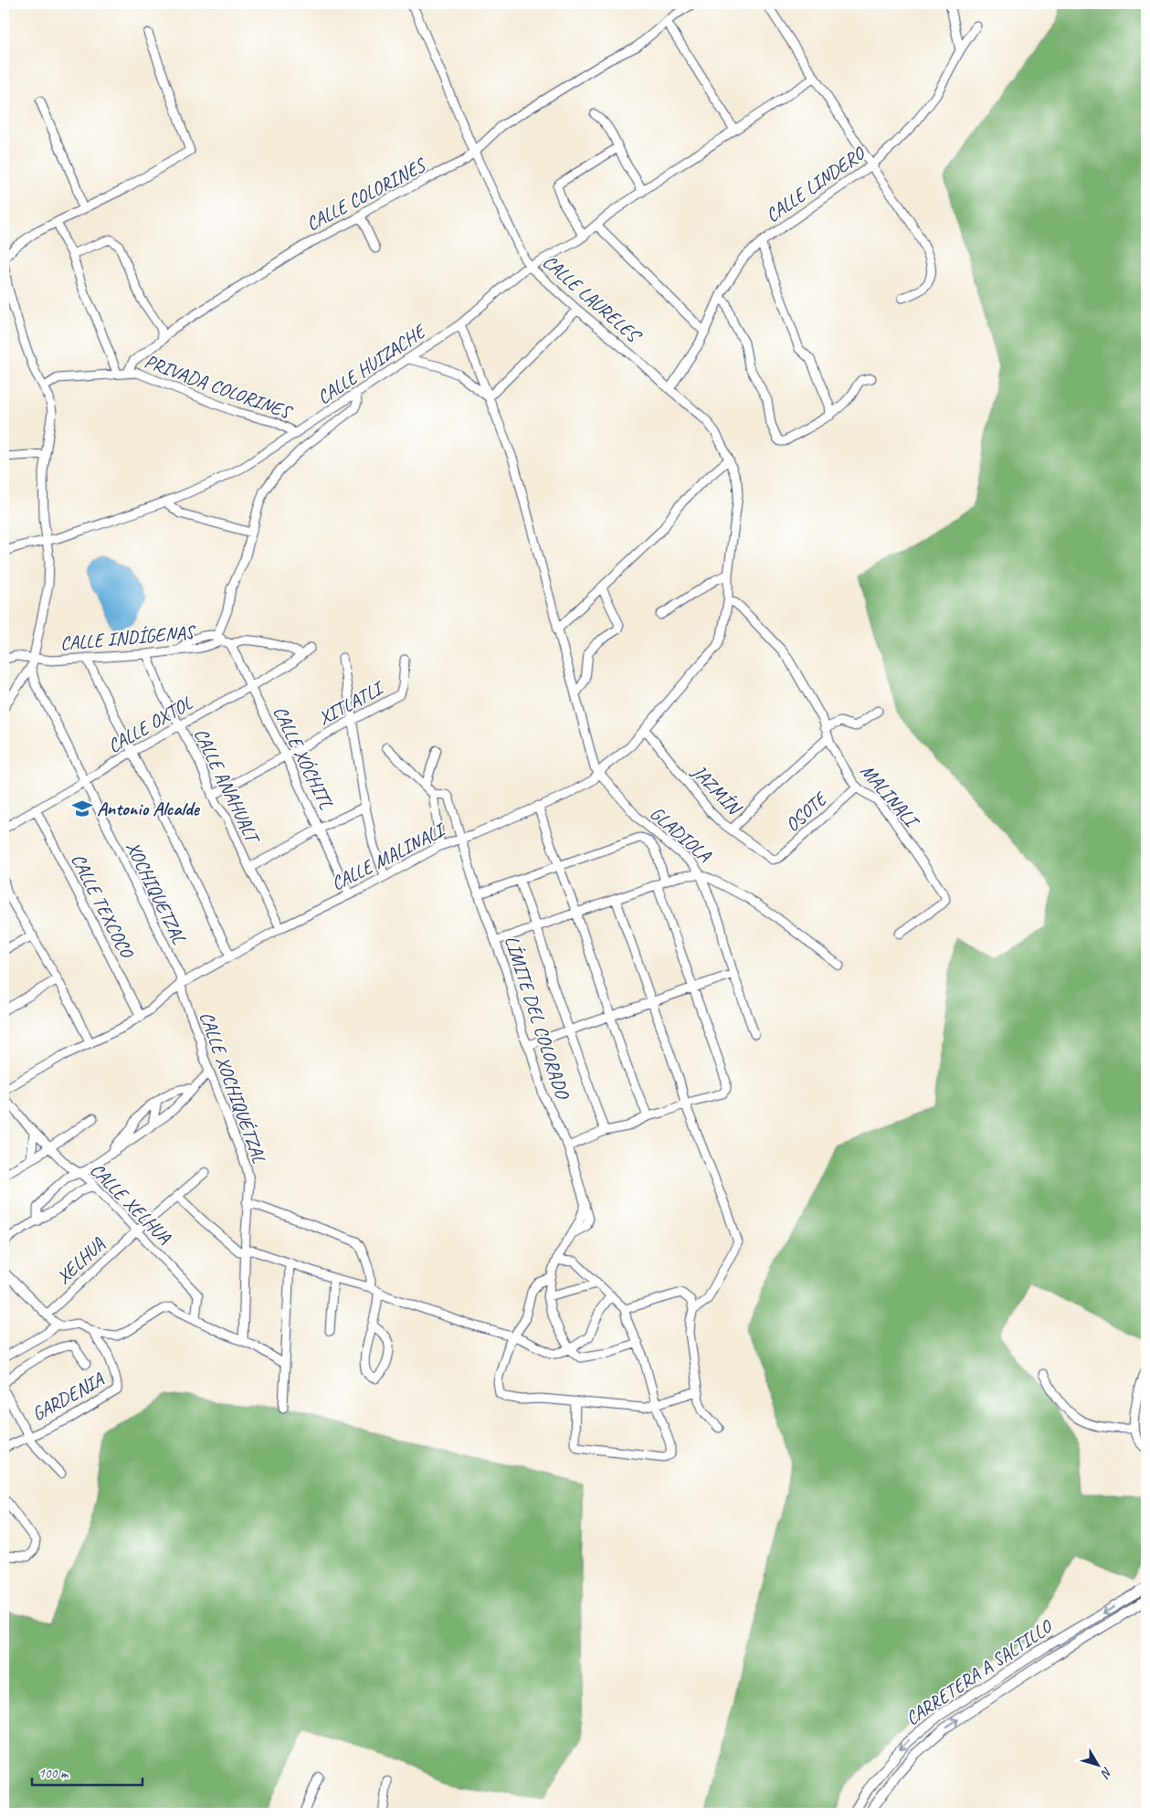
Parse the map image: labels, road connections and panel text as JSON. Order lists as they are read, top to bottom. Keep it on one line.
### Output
{"streets":{"main road":["CARRETERA A SALTILLO"],"street":["CALLE LINDERO","CALLE COLORINES","CALLE LAURELES","CALLE HUIZACHE","PRIVADA COLORINES","CALLE INDÍGENAS","XITLATLI","CALLE OXTOL","CALLE XÓCHITL","CALLE ANAHUALT","JAZMÍN","MALINALI","OSOTE","GLADIOLA","CALLE MALINALI","XOCHIQUETZAL","CALLE TEXCOCO","LÍMITE DEL COLORADO","CALLE XOCHIQUÉTZAL","CALLE XELHUA","XELHUA","GARDENIA"]},"crossings":[["CALLE LINDERO","CALLE LAURELES"],["CALLE COLORINES","CALLE LAURELES"],["CALLE COLORINES","PRIVADA COLORINES"],["CALLE LAURELES","CALLE HUIZACHE"],["CALLE LAURELES","MALINALI"],["CALLE LAURELES","CALLE MALINALI"],["CALLE HUIZACHE","PRIVADA COLORINES"],["CALLE HUIZACHE","GLADIOLA"],["CALLE INDÍGENAS","CALLE ANAHUALT"],["XITLATLI","CALLE XÓCHITL"],["XITLATLI","CALLE ANAHUALT"],["CALLE OXTOL","CALLE XÓCHITL"],["CALLE OXTOL","CALLE ANAHUALT"],["CALLE OXTOL","XOCHIQUETZAL"],["CALLE OXTOL","CALLE TEXCOCO"],["CALLE XÓCHITL","CALLE MALINALI"],["CALLE ANAHUALT","CALLE MALINALI"],["JAZMÍN","OSOTE"],["JAZMÍN","CALLE MALINALI"],["MALINALI","OSOTE"],["MALINALI","CALLE MALINALI"],["GLADIOLA","CALLE MALINALI"],["CALLE MALINALI","XOCHIQUETZAL"],["CALLE MALINALI","CALLE TEXCOCO"],["CALLE MALINALI","LÍMITE DEL COLORADO"],["CALLE MALINALI","CALLE XOCHIQUÉTZAL"],["XOCHIQUETZAL","CALLE XOCHIQUÉTZAL"],["CALLE XELHUA","XELHUA"]],"places":{"school or university":["Antonio Alcalde"]},"scale_bar":"100 m","north":"bottom right"}
